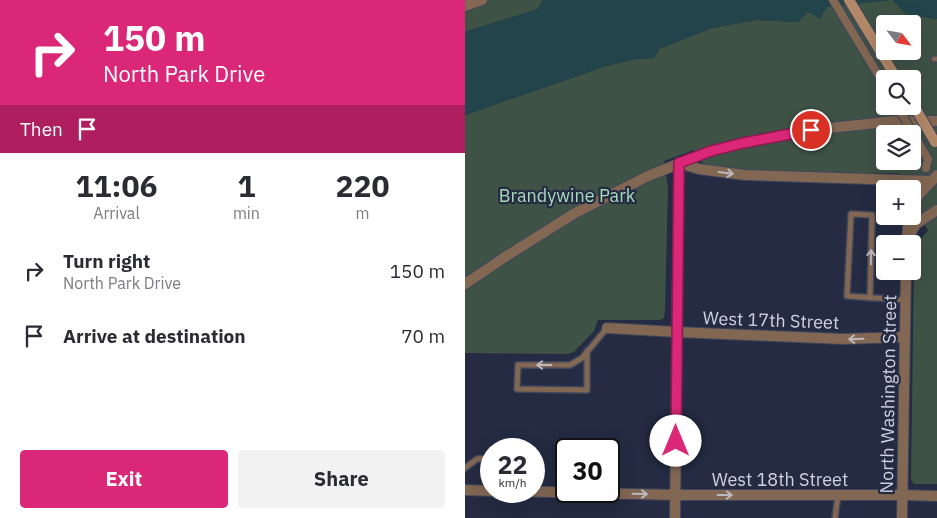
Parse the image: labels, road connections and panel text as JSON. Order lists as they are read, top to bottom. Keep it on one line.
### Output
{"streets":{"street":["West 17th Street","North Washington Street","West 18th Street"]},"crossings":[["West 17th Street","North Washington Street"],["North Washington Street","West 18th Street"]],"one_way":["West 17th Street","West 18th Street"],"parks":["Brandywine Park"],"north":"bottom right","page":{"turn":["150 m","North Park Drive"],"map_buttons":["+","−"],"then":"Then","eta":["11:06","Arrival","1","min","220","m"],"list":[{"name":"Turn right","note":"North Park Drive","value":"150 m"},{"name":"Arrive at destination","value":"70 m"}],"speed":"22 km/h","limit":"30","buttons":["Exit","Share"]}}
